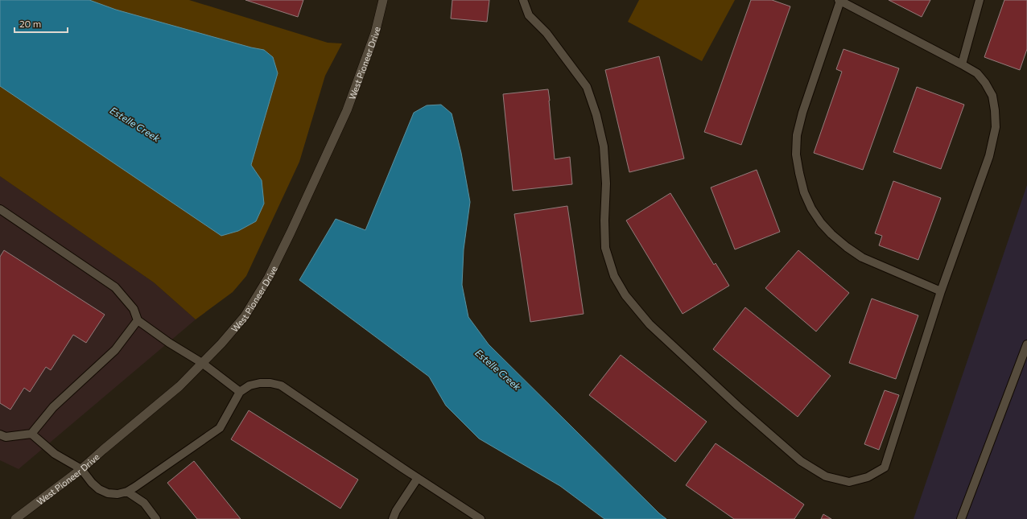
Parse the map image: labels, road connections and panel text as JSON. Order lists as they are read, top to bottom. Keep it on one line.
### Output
{"streets":{"street":["West Pioneer Drive"]},"water":["Estelle Creek"],"scale_bar":"20 m"}
